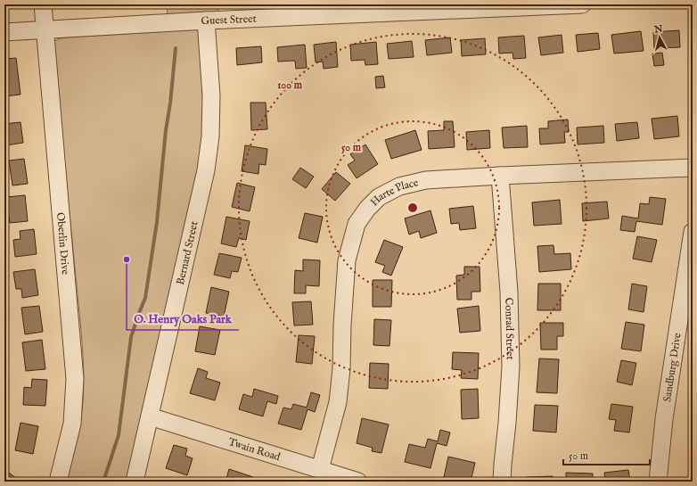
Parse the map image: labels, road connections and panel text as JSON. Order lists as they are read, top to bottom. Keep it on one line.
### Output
{"streets":{"street":["Guest Street","Harte Place","Oberlin Drive","Bernard Street","Conrad Street","Sandburg Drive","Twain Road"]},"crossings":[["Guest Street","Oberlin Drive"],["Guest Street","Bernard Street"],["Harte Place","Conrad Street"],["Harte Place","Twain Road"],["Bernard Street","Twain Road"]],"places":["O. Henry Oaks Park"],"scale_bar":"50 m","north":"top","rings":["100 m","50 m"]}
